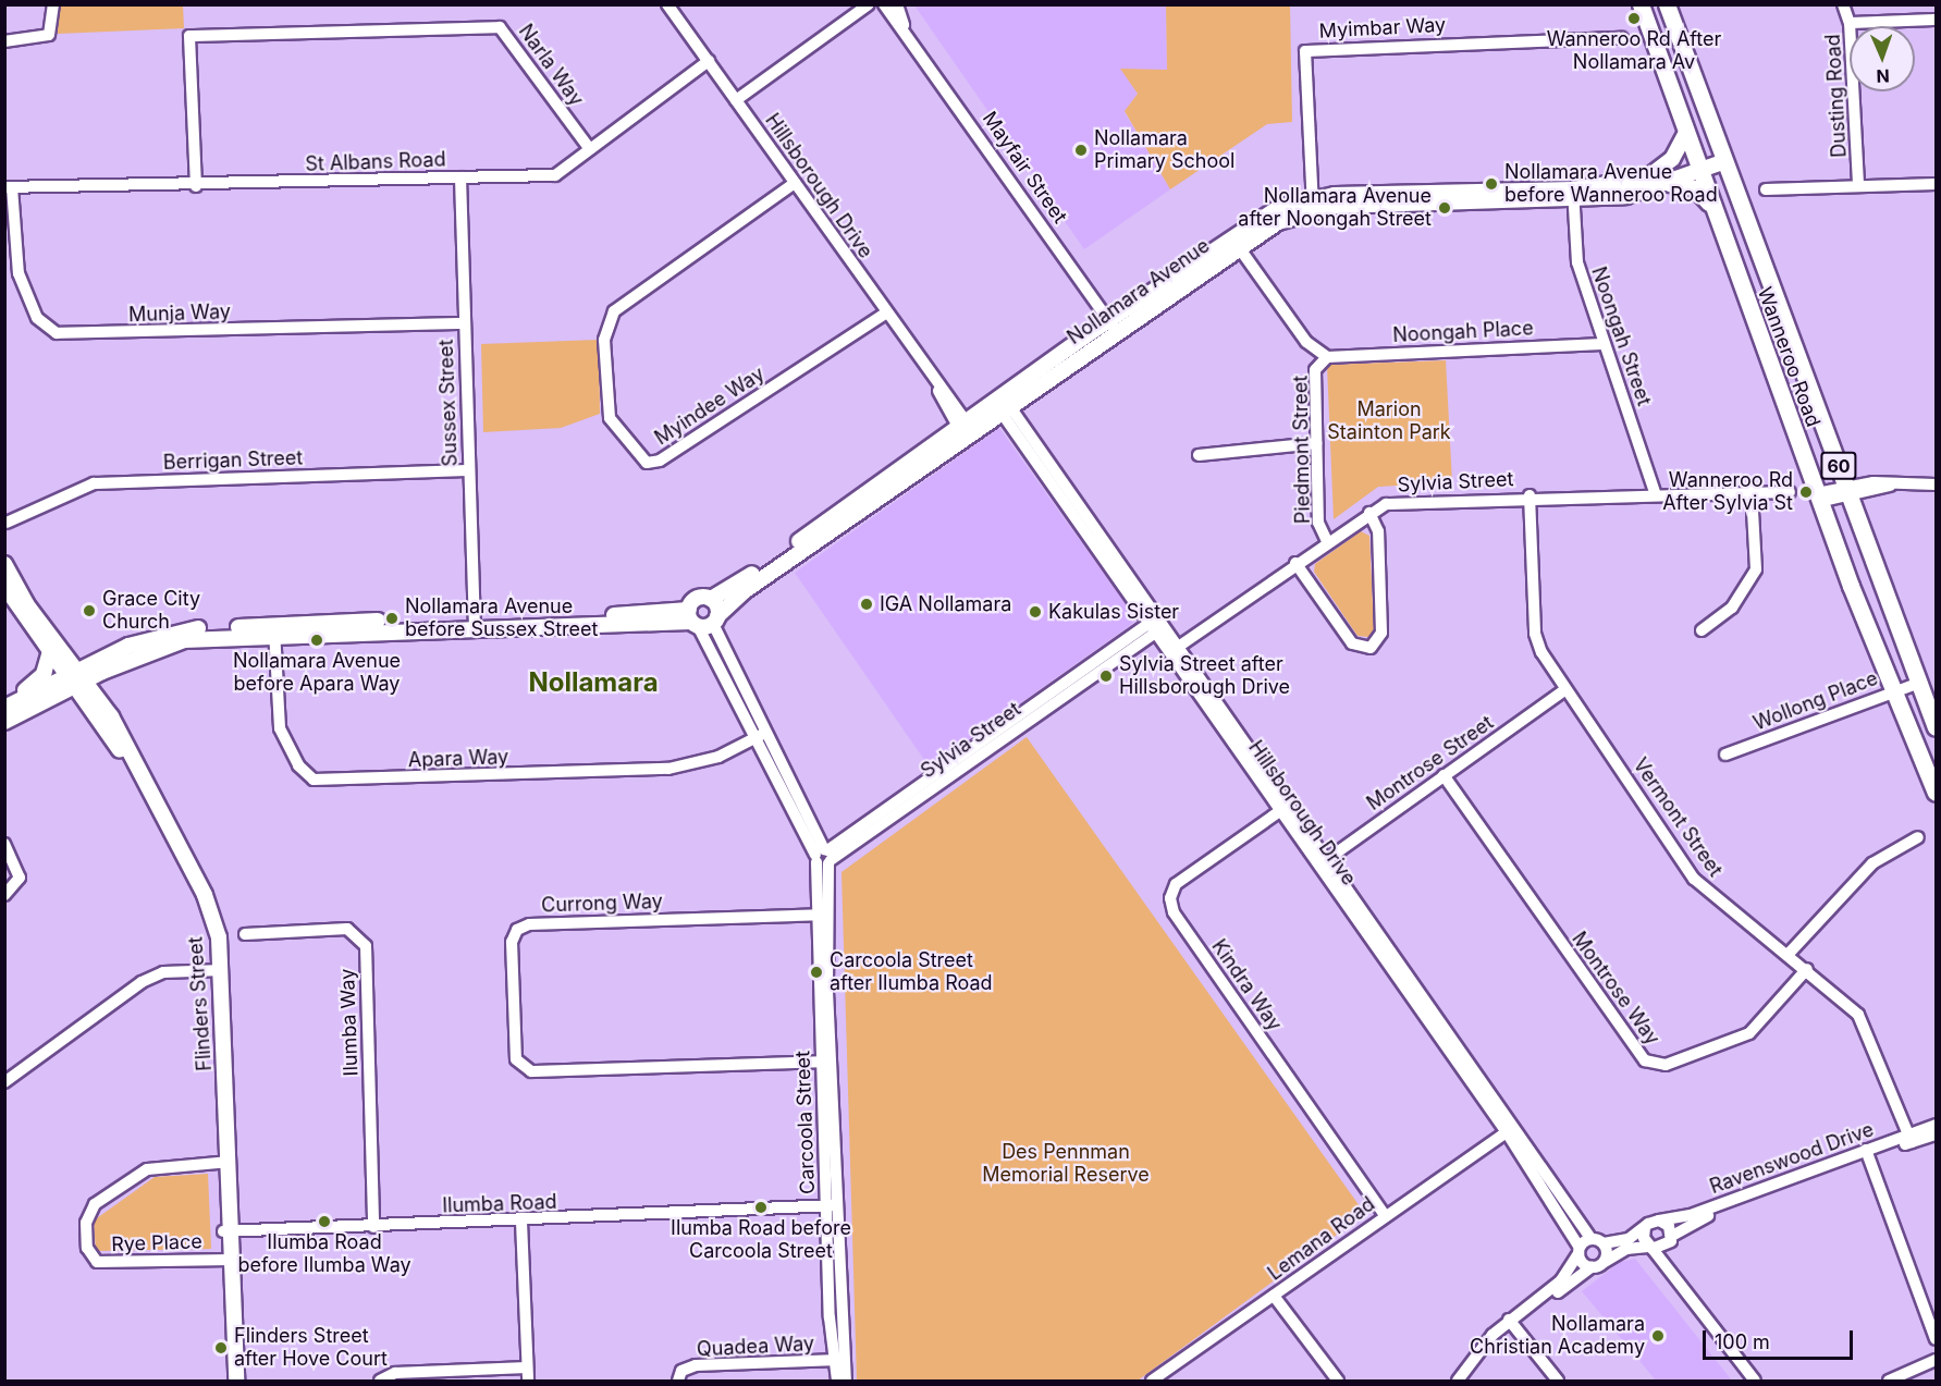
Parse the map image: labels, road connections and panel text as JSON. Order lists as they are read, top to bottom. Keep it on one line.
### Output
{"streets":{"highway":["Wanneroo Road","60"],"main road":["Nollamara Avenue","Flinders Street"],"street":["Myimbar Way","Narla Way","Dusting Road","St Albans Road","Mayfair Street","Hillsborough Drive","Munja Way","Noongah Place","Noongah Street","Sussex Street","Myindee Way","Piedmont Street","Berrigan Street","Sylvia Street","Wollong Place","Apara Way","Montrose Street","Vermont Street","Currong Way","Kindra Way","Montrose Way","Ilumba Way","Carcoola Street","Ravenswood Drive","Ilumba Road","Lemana Road","Rye Place","Quadea Way"]},"crossings":[["Myimbar Way","Nollamara Avenue"],["Narla Way","St Albans Road"],["St Albans Road","Hillsborough Drive"],["St Albans Road","Munja Way"],["St Albans Road","Sussex Street"],["Mayfair Street","Nollamara Avenue"],["Hillsborough Drive","Nollamara Avenue"],["Hillsborough Drive","Myindee Way"],["Hillsborough Drive","Sylvia Street"],["Hillsborough Drive","Montrose Street"],["Hillsborough Drive","Kindra Way"],["Hillsborough Drive","Lemana Road"],["Nollamara Avenue","Noongah Street"],["Nollamara Avenue","Wanneroo Road"],["Nollamara Avenue","Piedmont Street"],["Nollamara Avenue","Carcoola Street"],["Munja Way","Sussex Street"],["Noongah Place","Noongah Street"],["Noongah Place","Piedmont Street"],["Noongah Street","Sylvia Street"],["Wanneroo Road","Wollong Place"],["Sussex Street","Berrigan Street"],["Piedmont Street","Sylvia Street"],["Sylvia Street","Vermont Street"],["Sylvia Street","Carcoola Street"],["Apara Way","Carcoola Street"],["Montrose Street","Vermont Street"],["Montrose Street","Montrose Way"],["Vermont Street","Montrose Way"],["Vermont Street","Ravenswood Drive"],["Currong Way","Carcoola Street"],["Kindra Way","Lemana Road"],["Flinders Street","Ilumba Road"],["Flinders Street","Rye Place"],["Ilumba Way","Ilumba Road"],["Carcoola Street","Ilumba Road"],["Carcoola Street","Quadea Way"]],"districts":["Nollamara"],"parks":["Marion Stainton Park","Des Pennman Memorial Reserve"],"places":["Wanneroo Rd After Nollamara Av","Nollamara Primary School","Nollamara Avenue before Wanneroo Road","Nollamara Avenue after Noongah Street","Wanneroo Rd After Sylvia St","IGA Nollamara","Grace City Church","Kakulas Sister","Nollamara Avenue before Sussex Street","Nollamara Avenue before Apara Way","Sylvia Street after Hillsborough Drive","Carcoola Street after Ilumba Road","Ilumba Road before Carcoola Street","Ilumba Road before Ilumba Way","Nollamara Christian Academy","Flinders Street after Hove Court"],"scale_bar":"100 m","north":"bottom"}
